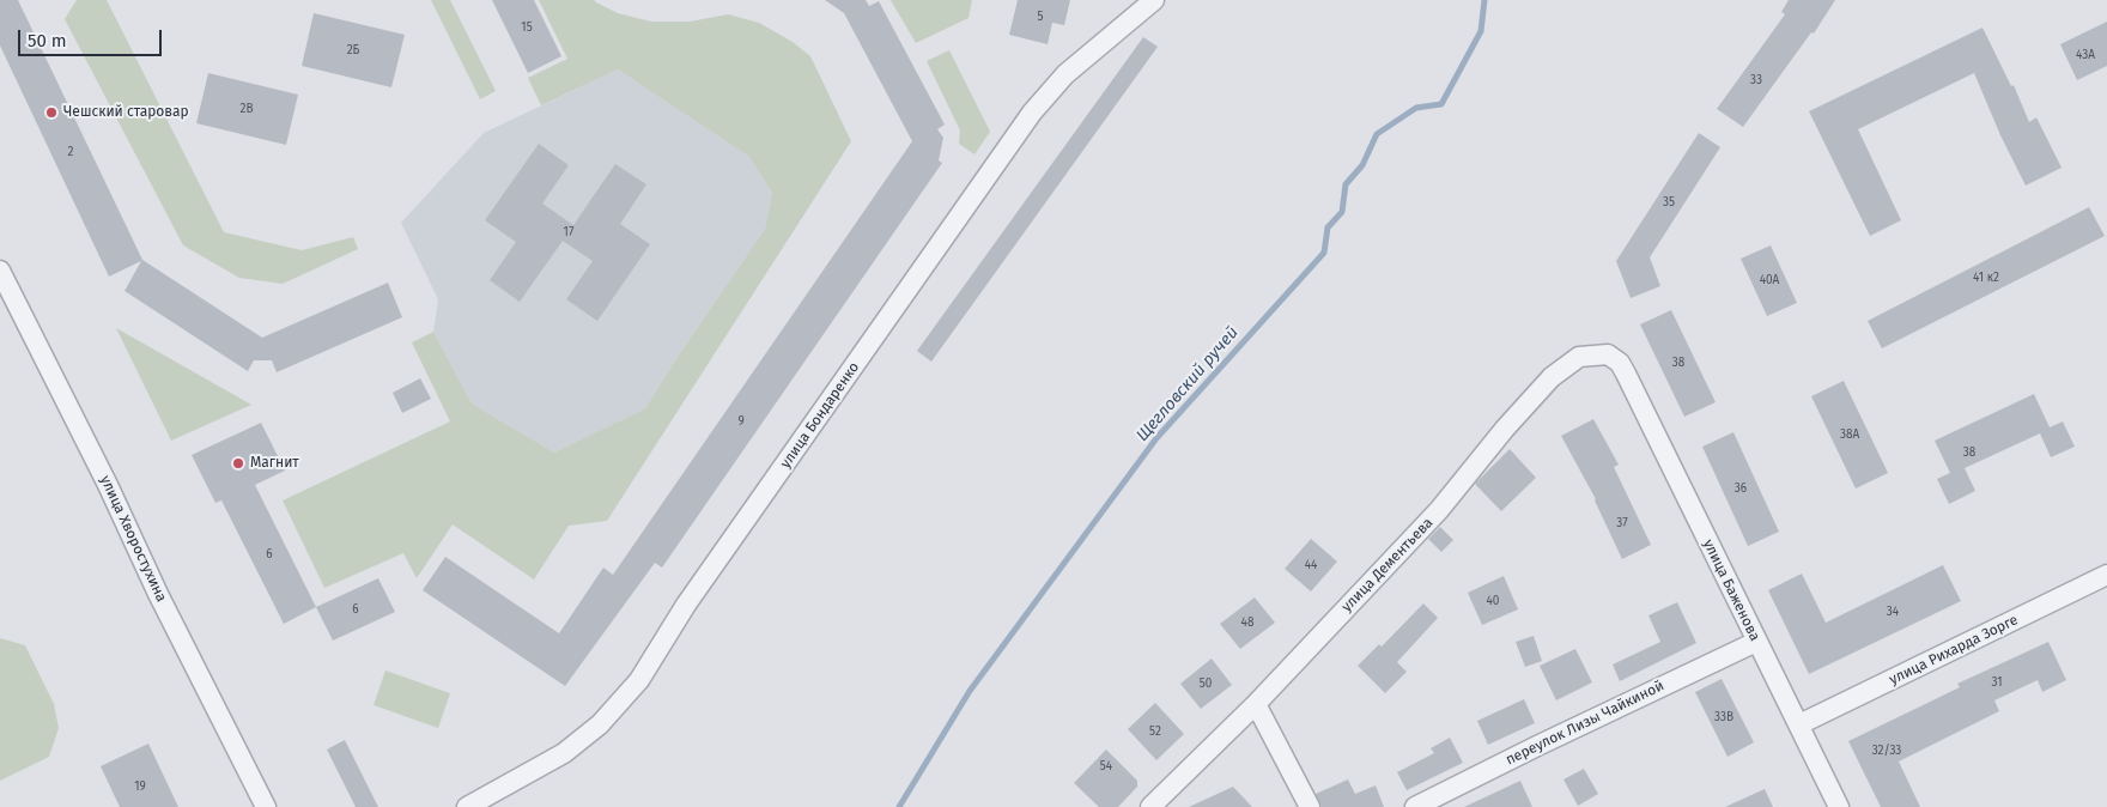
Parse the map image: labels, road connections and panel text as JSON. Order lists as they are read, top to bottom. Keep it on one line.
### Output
{"streets":{"street":["улица Бондаренко","улица Хворостухина","улица Дементьева","улица Баженова","улица Рихарда Зорге","переулок Лизы Чайкиной"]},"crossings":[["улица Дементьева","улица Баженова"],["улица Баженова","улица Рихарда Зорге"],["улица Баженова","переулок Лизы Чайкиной"]],"water":["Щегловский ручей"],"places":["Чешский старовар","Магнит"],"house_numbers":["5","15","2Б","43А","33","2В","2","35","17","41 к2","40А","38","9","38А","38","36","37","6","44","40","6","34","48","31","50","33В","52","32/33","54","19"],"scale_bar":"50 m"}
